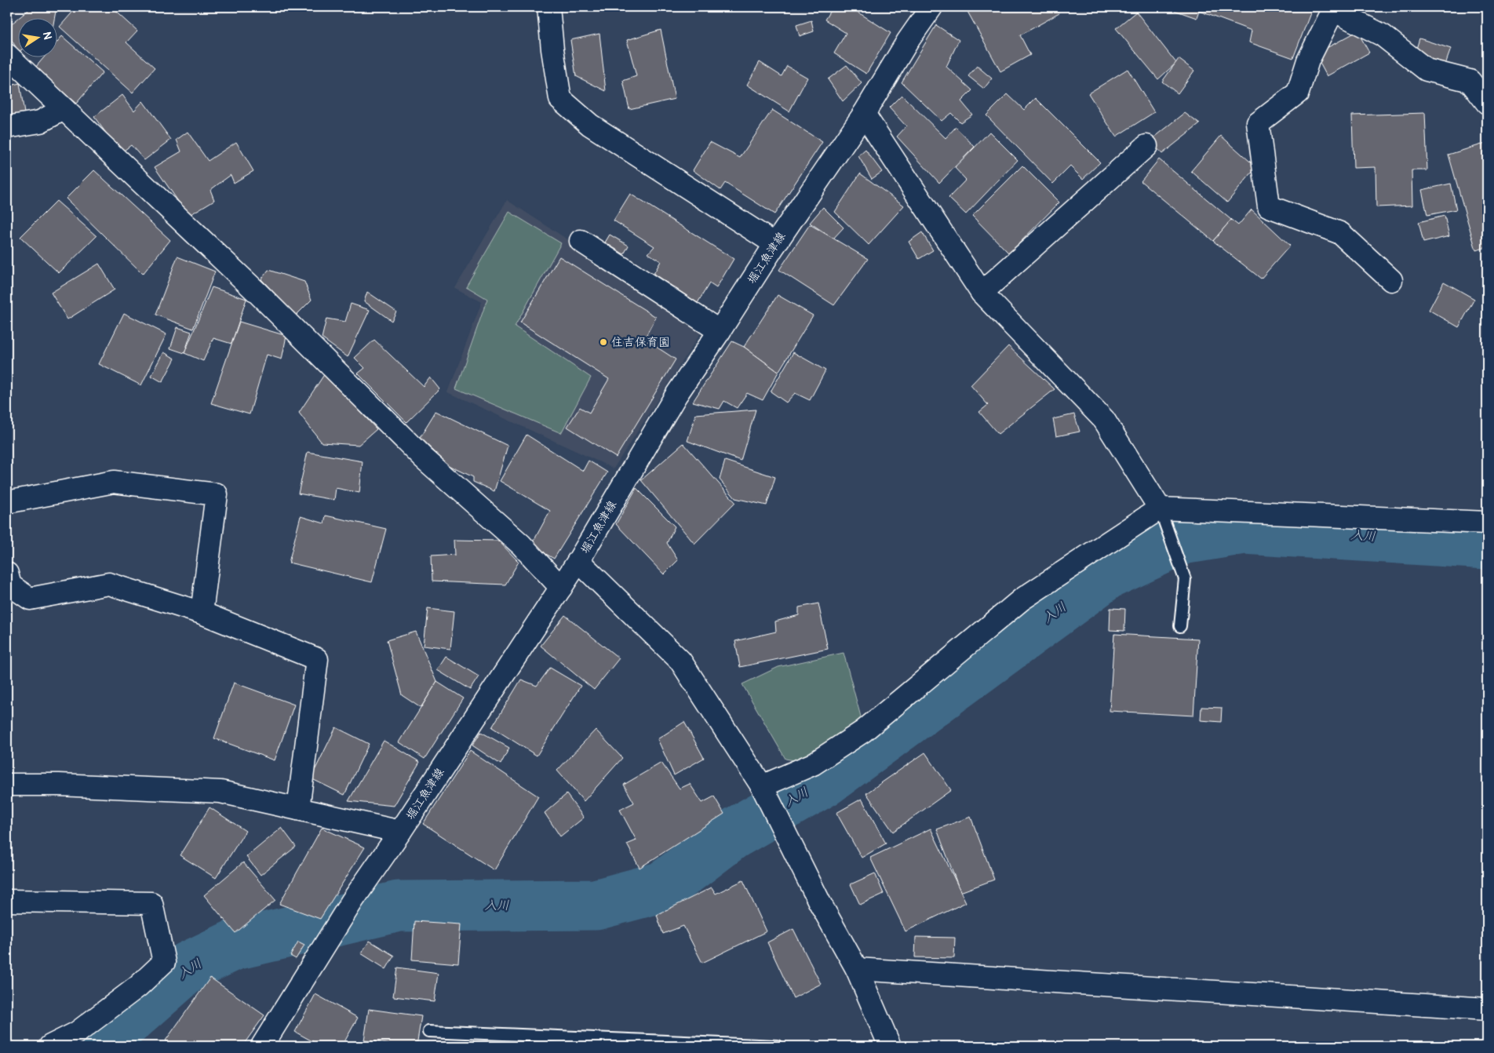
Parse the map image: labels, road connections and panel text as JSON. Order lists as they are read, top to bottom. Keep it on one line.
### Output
{"streets":{"street":["堀江魚津線"]},"water":["入川"],"places":["住吉保育園"],"north":"right"}
